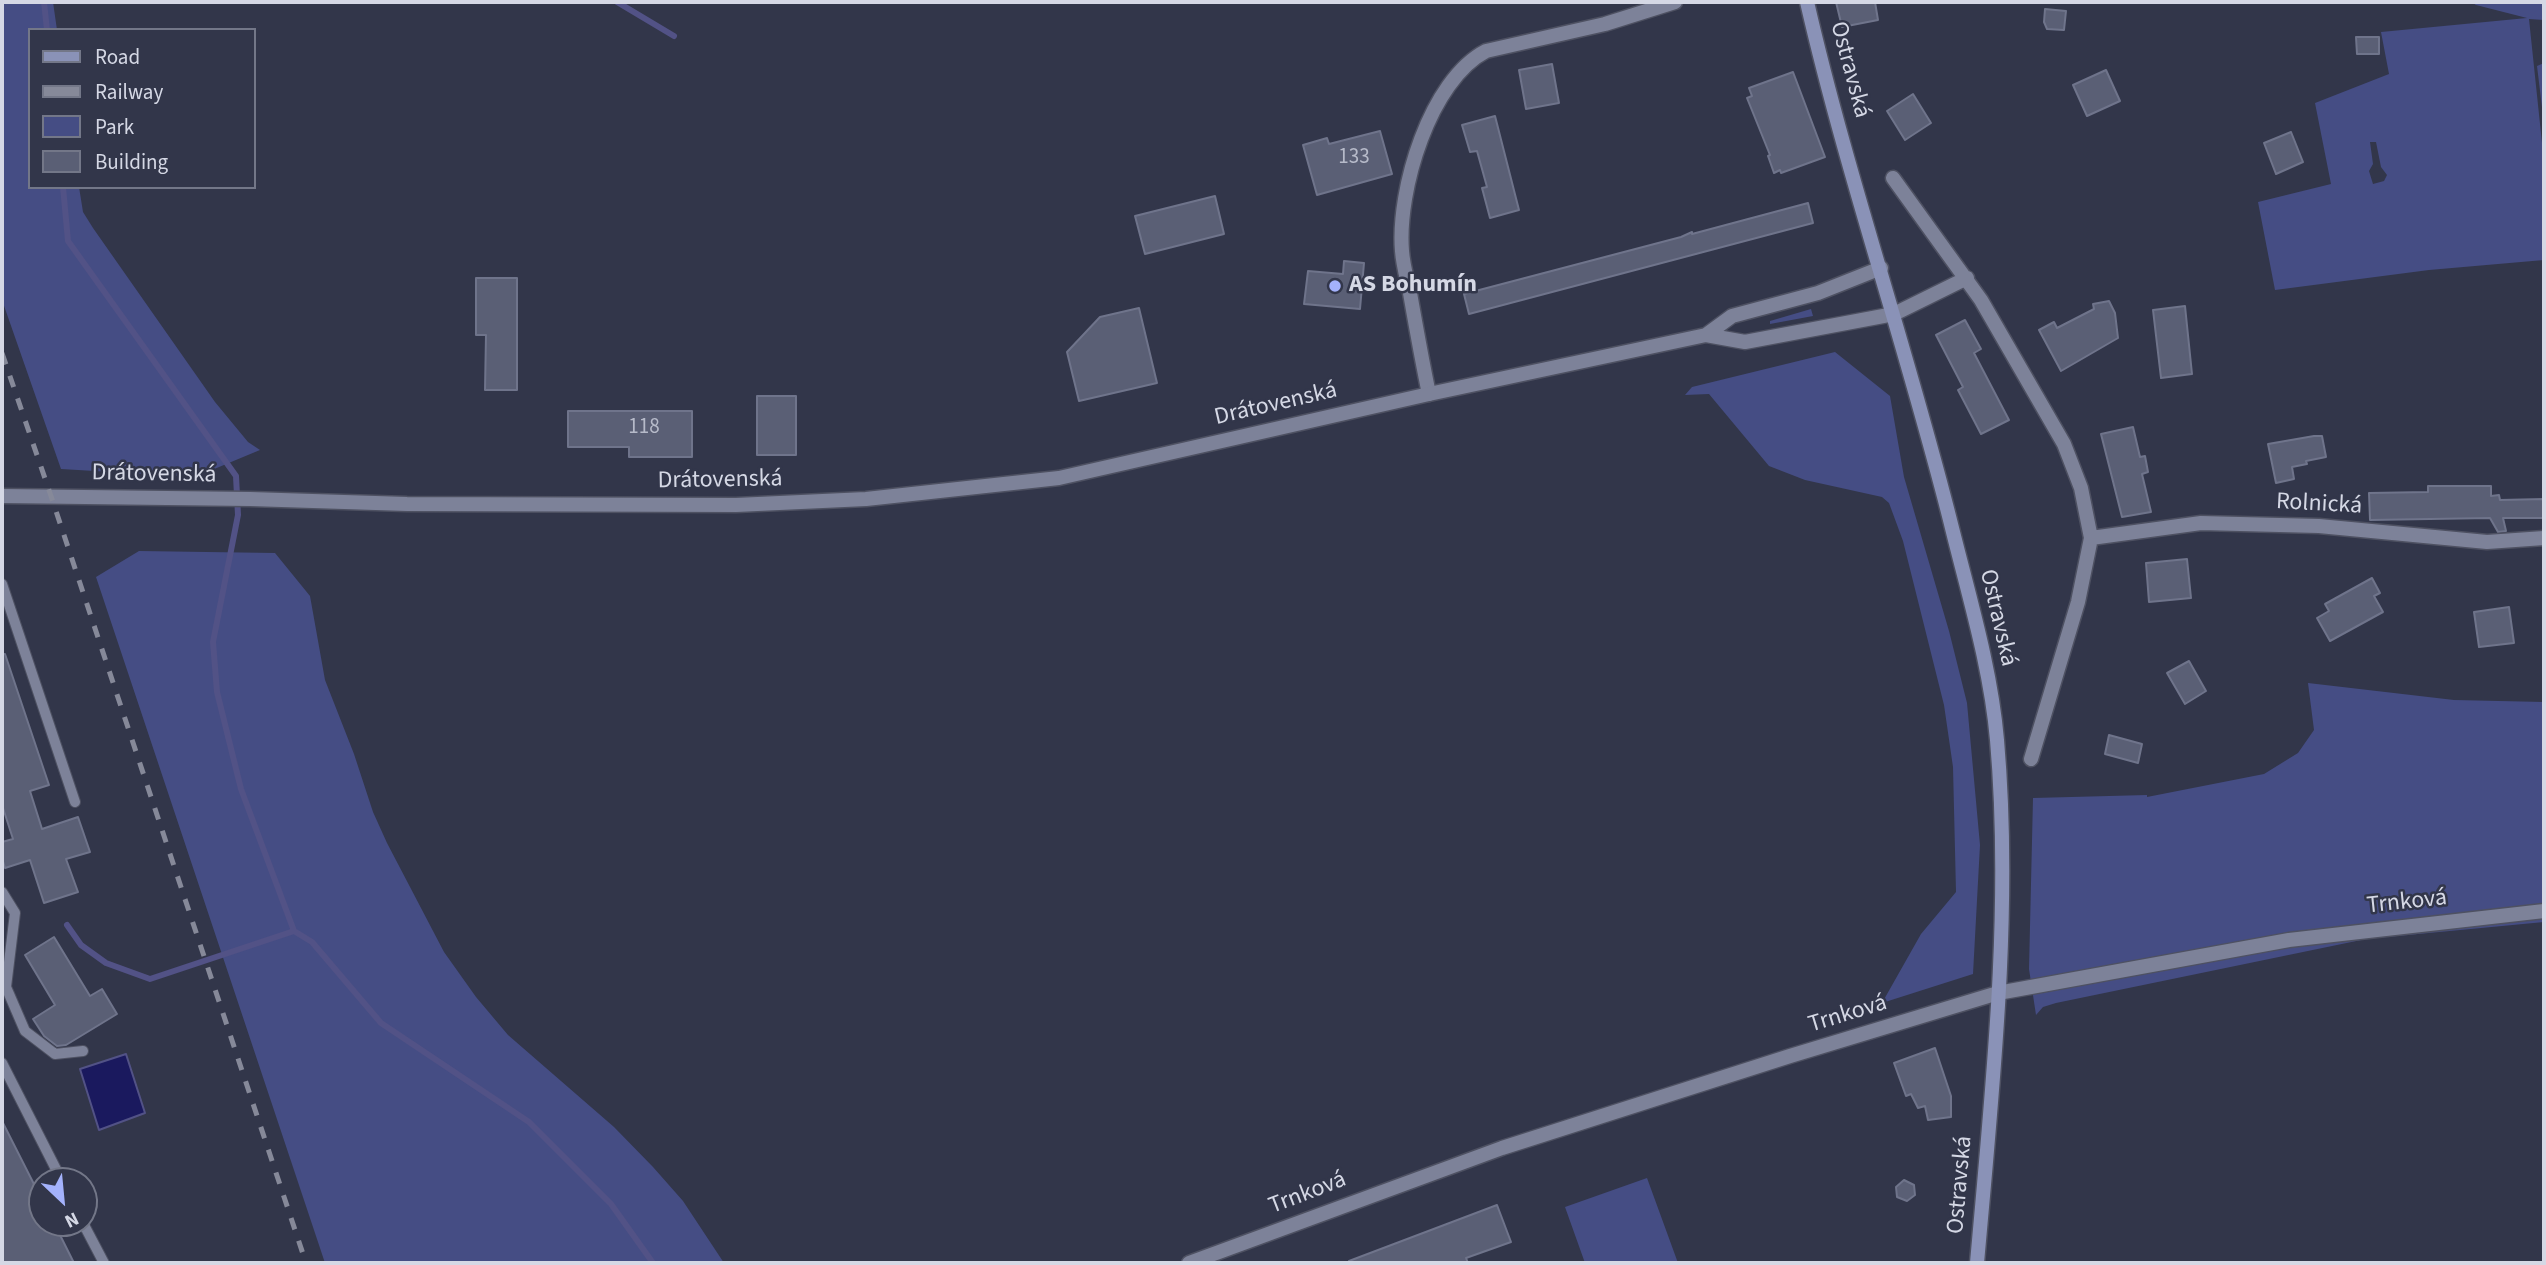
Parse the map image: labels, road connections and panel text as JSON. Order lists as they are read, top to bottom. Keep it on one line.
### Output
{"streets":{"main road":["Ostravská"],"street":["Drátovenská","Rolnická","Trnková"]},"crossings":[["Ostravská","Drátovenská"],["Ostravská","Trnková"]],"places":["AS Bohumín"],"house_numbers":["133","118"],"legend":["Road","Railway","Park","Building"],"north":"bottom right"}
